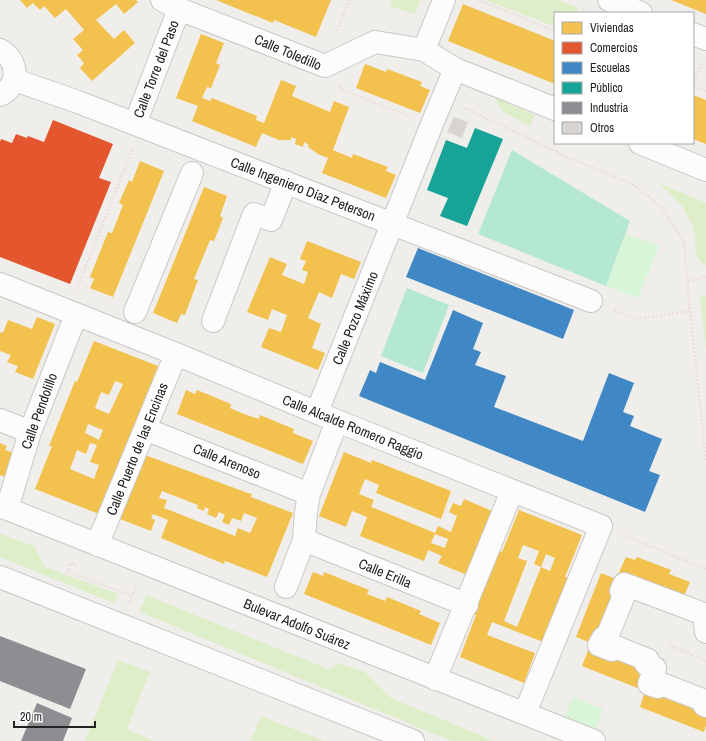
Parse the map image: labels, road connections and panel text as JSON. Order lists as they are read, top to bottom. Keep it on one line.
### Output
{"streets":{"street":["Calle Toledillo","Calle Torre del Paso","Calle Ingeniero Díaz Peterson","Calle Pozo Máximo","Calle Pendolillo","Calle Alcalde Romero Raggio","Calle Puerto de las Encinas","Calle Arenoso","Calle Erilla","Bulevar Adolfo Suárez"]},"crossings":[["Calle Toledillo","Calle Torre del Paso"],["Calle Torre del Paso","Calle Ingeniero Díaz Peterson"],["Calle Ingeniero Díaz Peterson","Calle Pozo Máximo"],["Calle Pozo Máximo","Calle Alcalde Romero Raggio"],["Calle Pendolillo","Calle Alcalde Romero Raggio"],["Calle Pendolillo","Bulevar Adolfo Suárez"],["Calle Alcalde Romero Raggio","Calle Puerto de las Encinas"],["Calle Puerto de las Encinas","Calle Arenoso"],["Calle Puerto de las Encinas","Bulevar Adolfo Suárez"]],"legend":["Viviendas","Comercios","Escuelas","Público","Industria","Otros"],"scale_bar":"20 m"}
